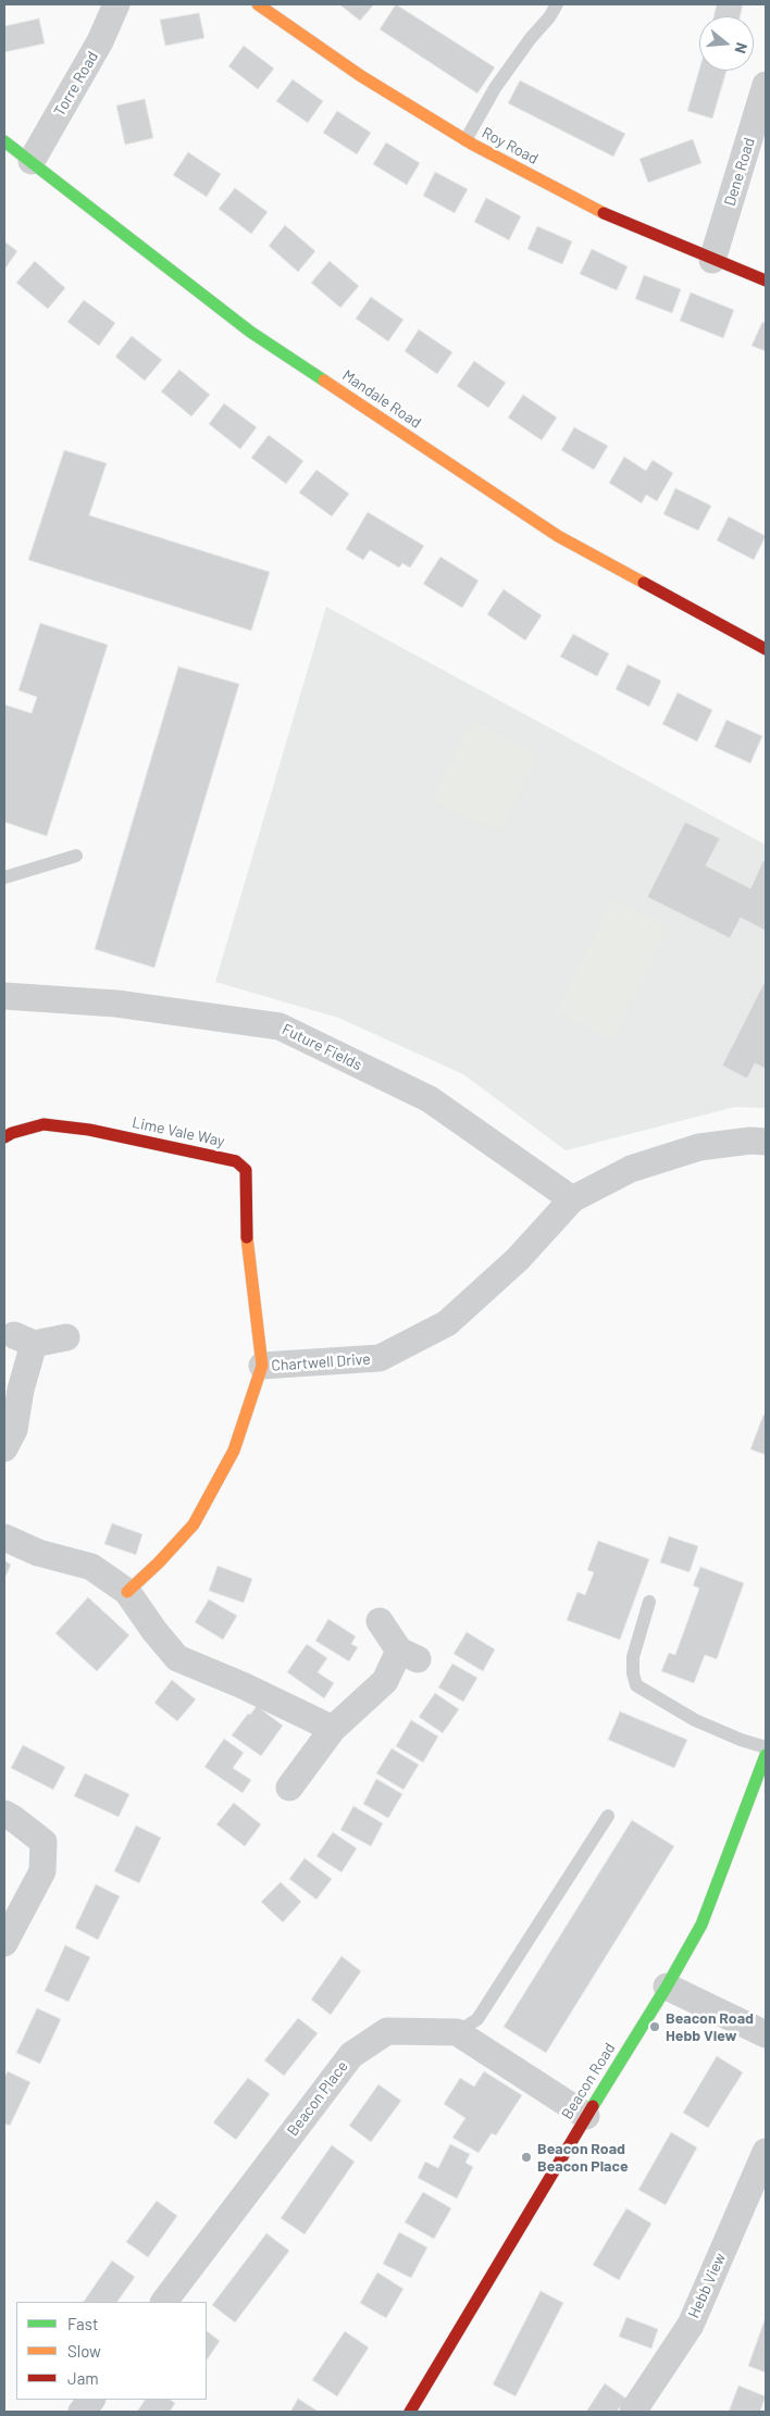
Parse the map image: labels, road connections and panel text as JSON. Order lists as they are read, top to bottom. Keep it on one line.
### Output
{"streets":{"street":["Torre Road","Roy Road","Dene Road","Mandale Road","Future Fields","Lime Vale Way","Chartwell Drive","Beacon Road","Beacon Place","Hebb View"]},"crossings":[["Torre Road","Mandale Road"],["Roy Road","Dene Road"],["Future Fields","Chartwell Drive"],["Lime Vale Way","Chartwell Drive"]],"places":["Beacon Road Hebb View","Beacon Road Beacon Place"],"legend":["Fast","Slow","Jam"],"north":"right"}
